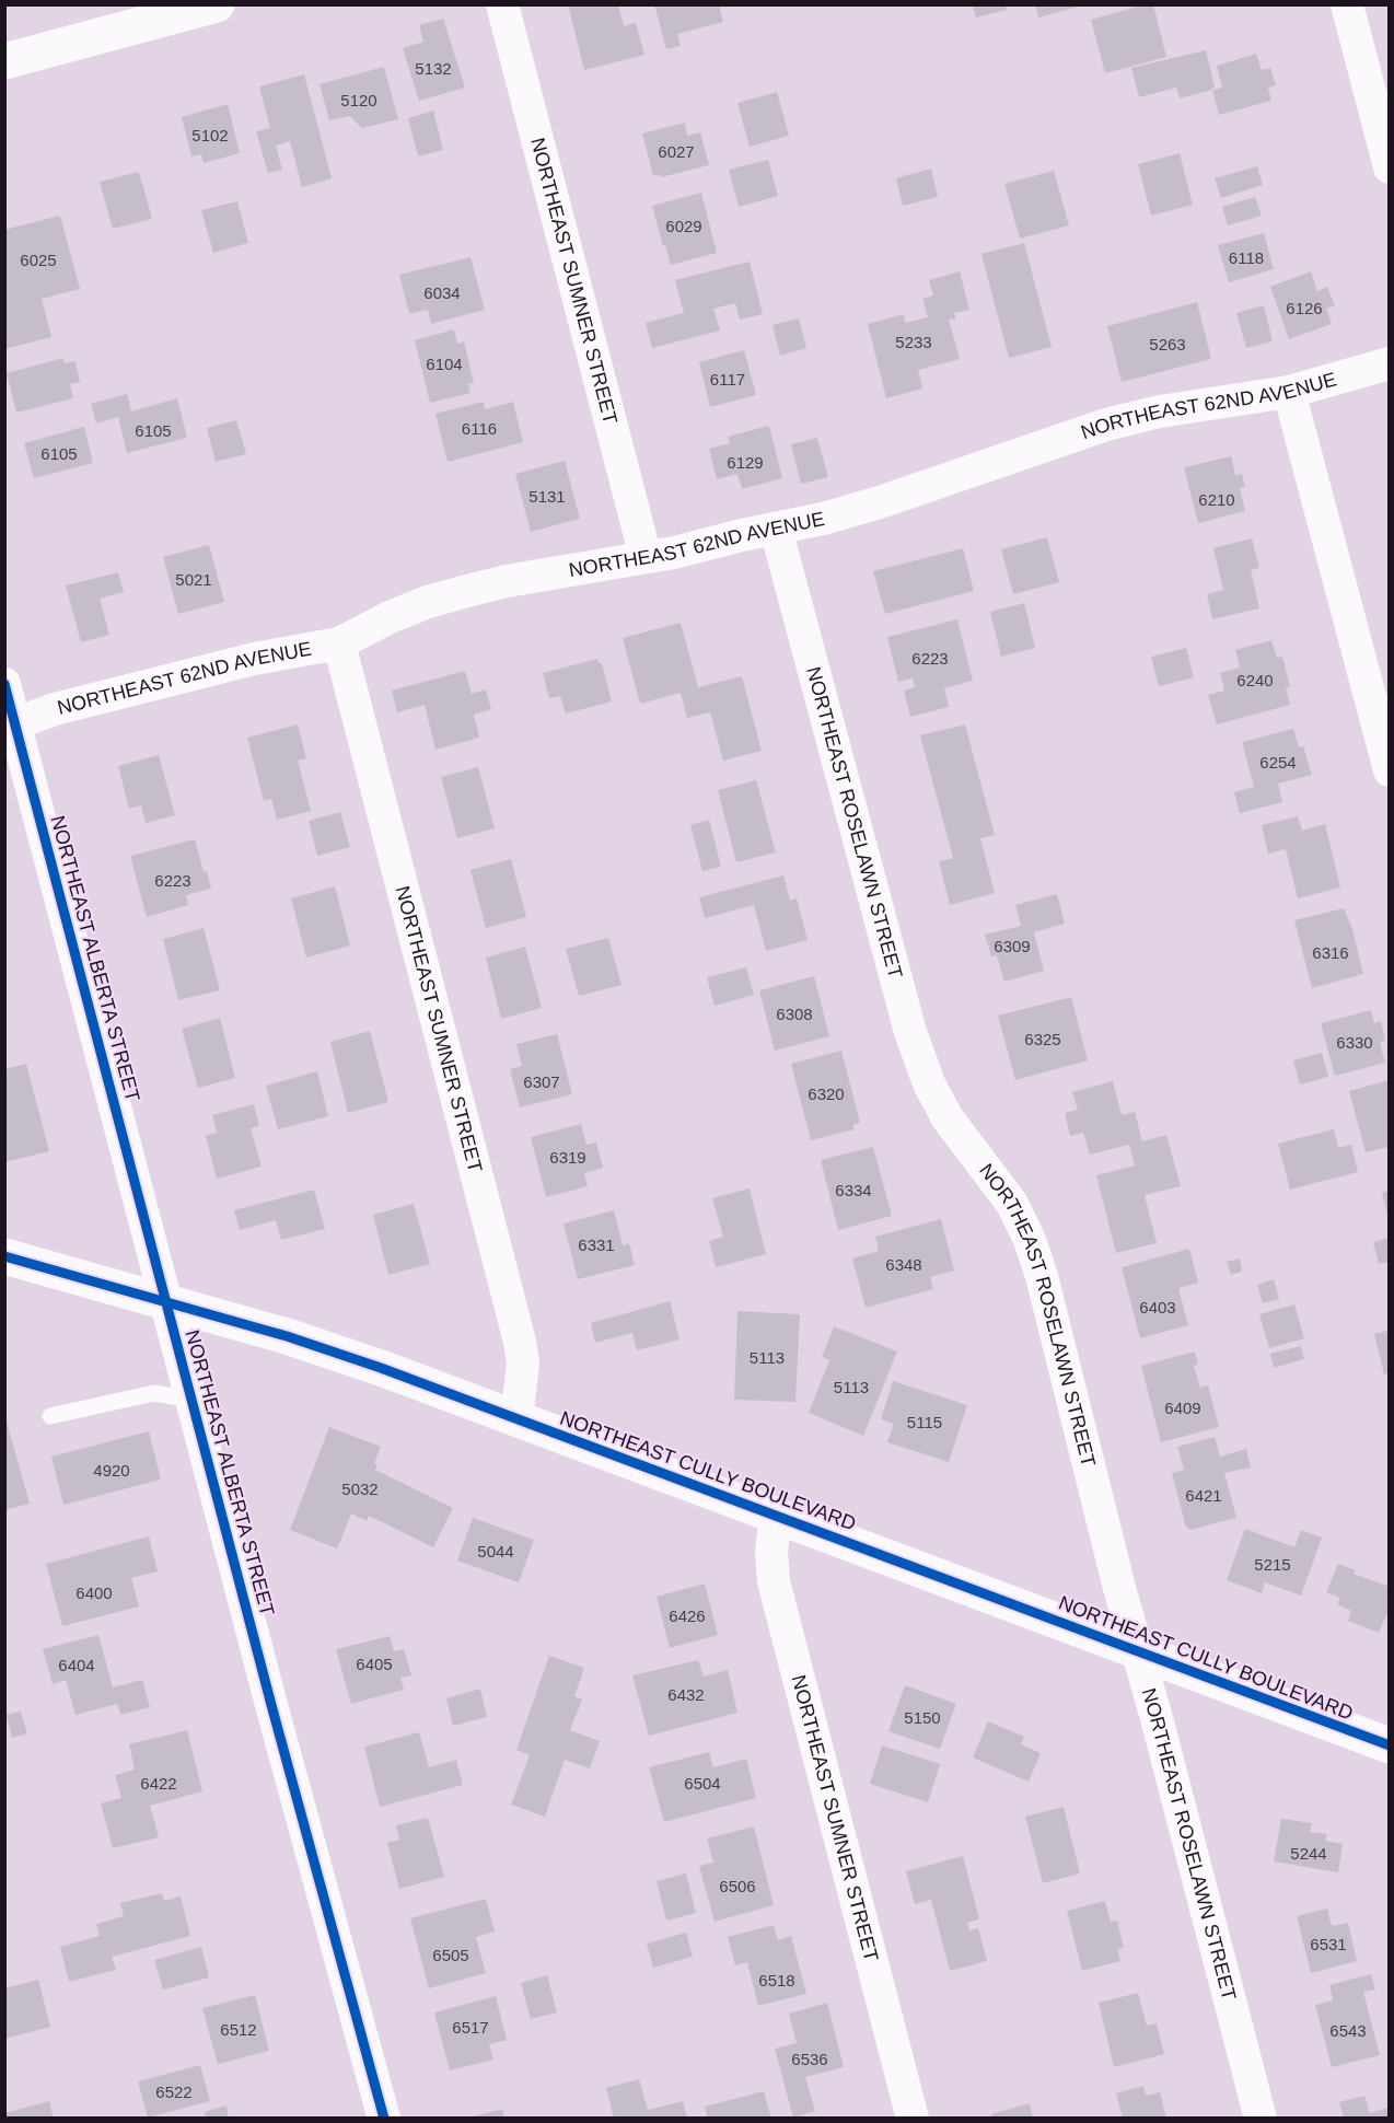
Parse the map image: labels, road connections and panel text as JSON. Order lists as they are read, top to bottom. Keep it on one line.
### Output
{"streets":{"main road":["NORTHEAST CULLY BOULEVARD"],"street":["NORTHEAST SUMNER STREET","NORTHEAST 62ND AVENUE","NORTHEAST ROSELAWN STREET","NORTHEAST ALBERTA STREET"]},"crossings":[["NORTHEAST SUMNER STREET","NORTHEAST 62ND AVENUE"],["NORTHEAST SUMNER STREET","NORTHEAST CULLY BOULEVARD"],["NORTHEAST 62ND AVENUE","NORTHEAST ROSELAWN STREET"],["NORTHEAST 62ND AVENUE","NORTHEAST ALBERTA STREET"],["NORTHEAST ROSELAWN STREET","NORTHEAST CULLY BOULEVARD"],["NORTHEAST ALBERTA STREET","NORTHEAST CULLY BOULEVARD"]],"house_numbers":["5132","5120","5102","6027","6029","6118","6025","6034","6126","5233","5263","6104","6117","6116","6105","6105","6129","5131","6210","5021","6223","6240","6254","6223","6309","6316","6308","6325","6330","6307","6320","6319","6334","6331","6348","6403","5113","5113","6409","5115","4920","5032","6421","5044","5215","6400","6426","6405","6404","6432","5150","6422","6504","5244","6506","6531","6505","6518","6517","6512","6543","6536","6522"]}
